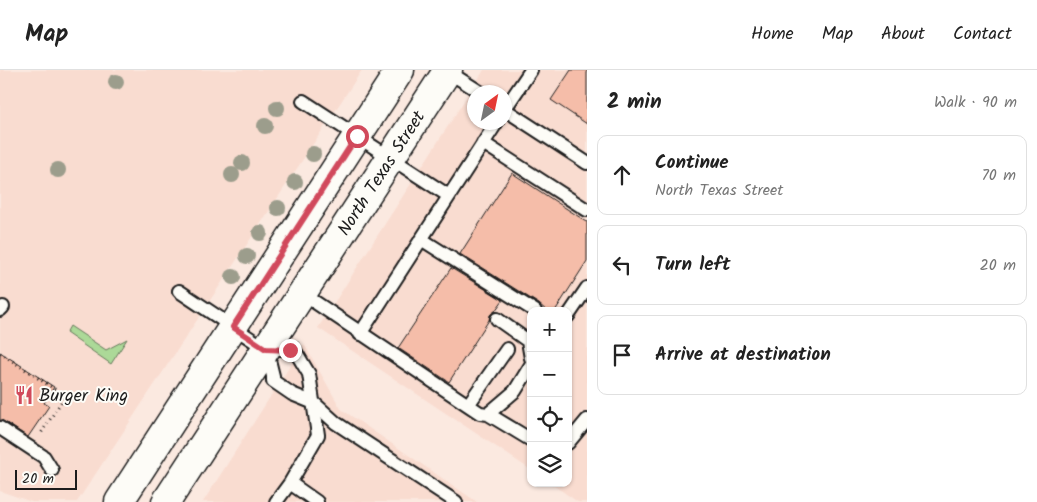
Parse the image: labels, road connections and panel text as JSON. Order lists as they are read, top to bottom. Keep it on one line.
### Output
{"streets":{"main road":["North Texas Street"]},"places":{"restaurant":["Burger King"]},"scale_bar":"20 m","north":"top right","page":{"header":"Map","nav":["Home","Map","About","Contact"],"heading":["2 min","Walk · 90 m"],"list":[["Continue","North Texas Street","70 m"],["Turn left","20 m"],"Arrive at destination"],"map_buttons":["+","−"],"scale":"20 m"}}
